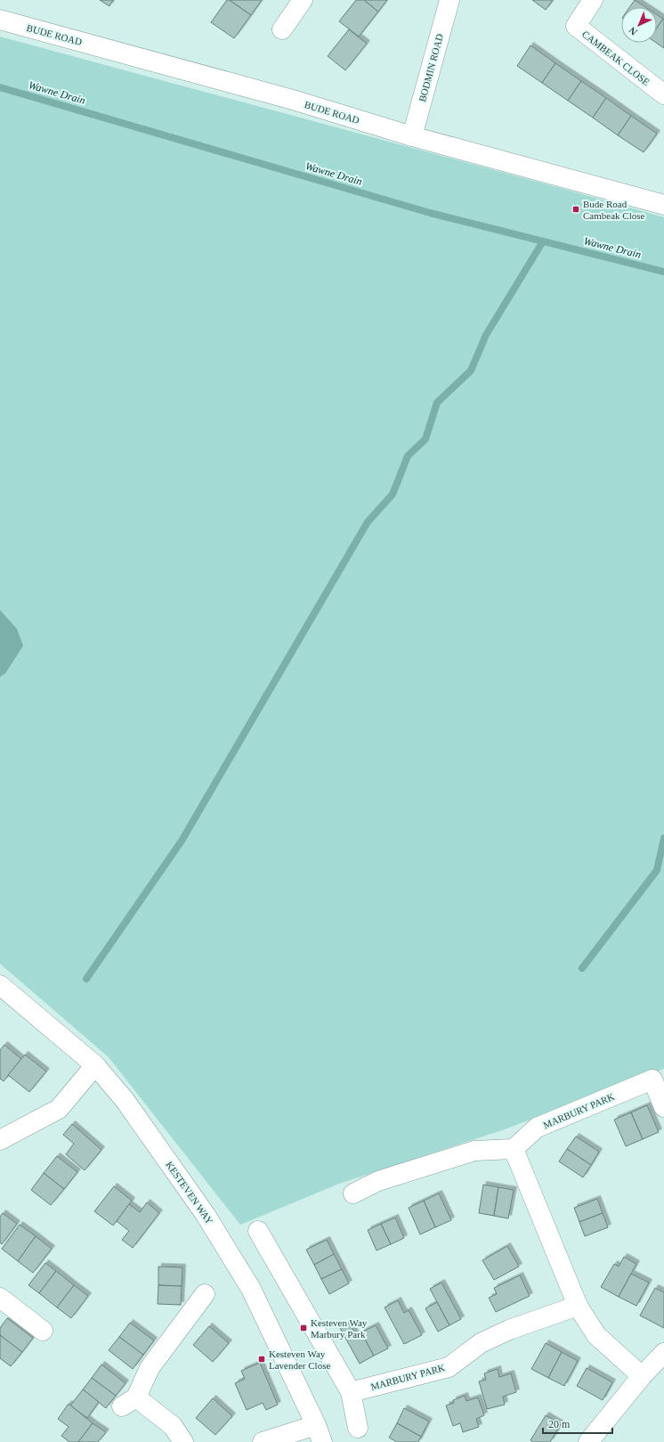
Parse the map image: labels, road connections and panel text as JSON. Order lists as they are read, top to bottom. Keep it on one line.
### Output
{"streets":{"street":["BUDE ROAD","CAMBEAK CLOSE","BODMIN ROAD","MARBURY PARK","KESTEVEN WAY"]},"crossings":[["BUDE ROAD","BODMIN ROAD"]],"water":["Wawne Drain"],"places":{"transit":["Bude Road Cambeak Close","Kesteven Way Marbury Park","Kesteven Way Lavender Close"]},"scale_bar":"20 m","north":"bottom left"}
